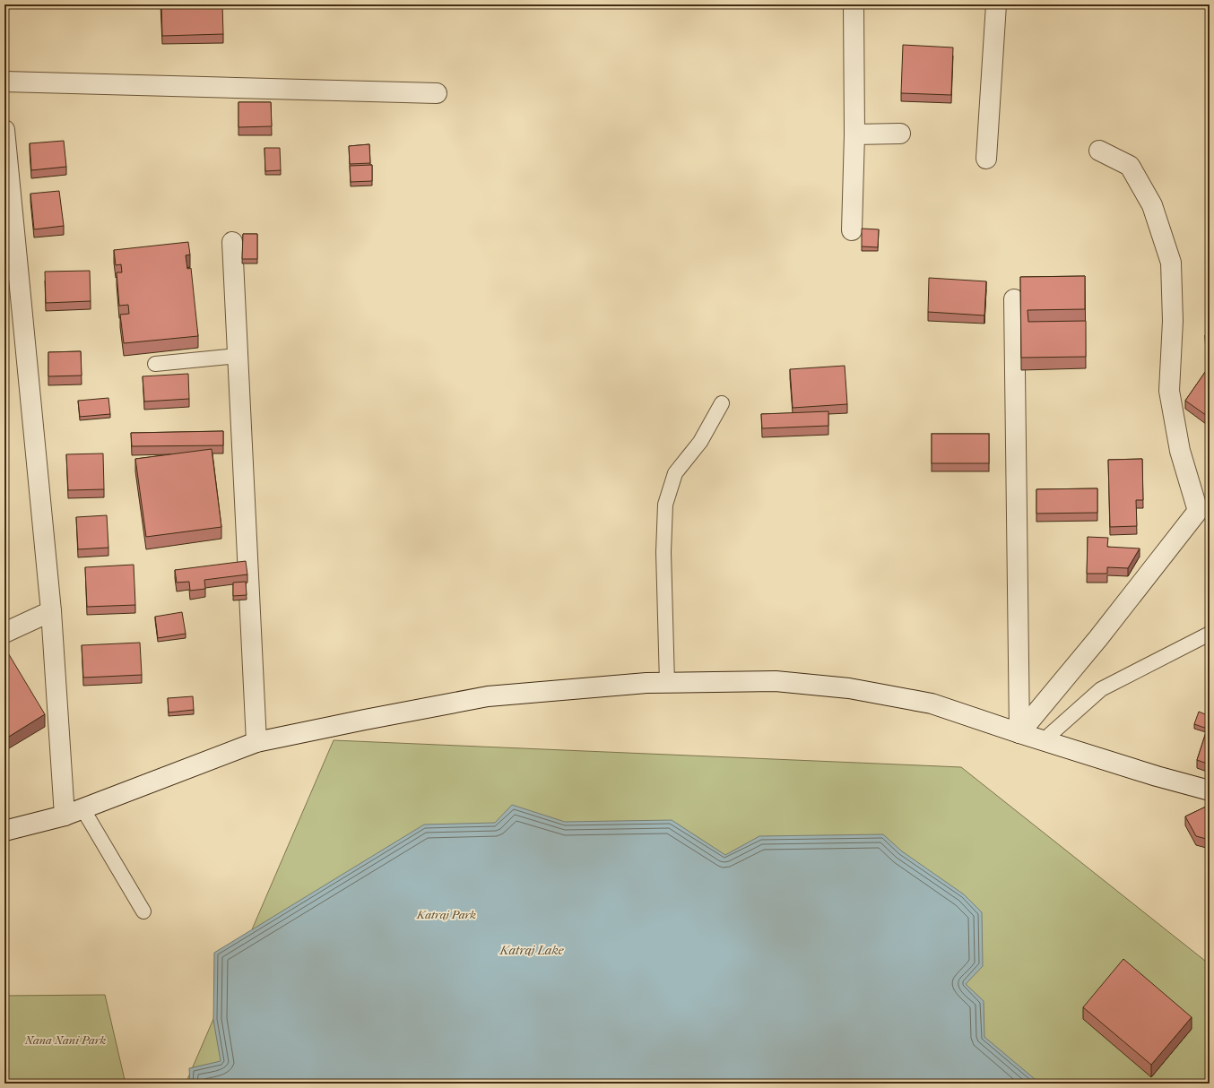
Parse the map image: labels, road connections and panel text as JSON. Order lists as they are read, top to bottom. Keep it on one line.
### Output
{"water":["Katraj Lake"],"parks":["Katraj Park","Nana Nani Park"]}
